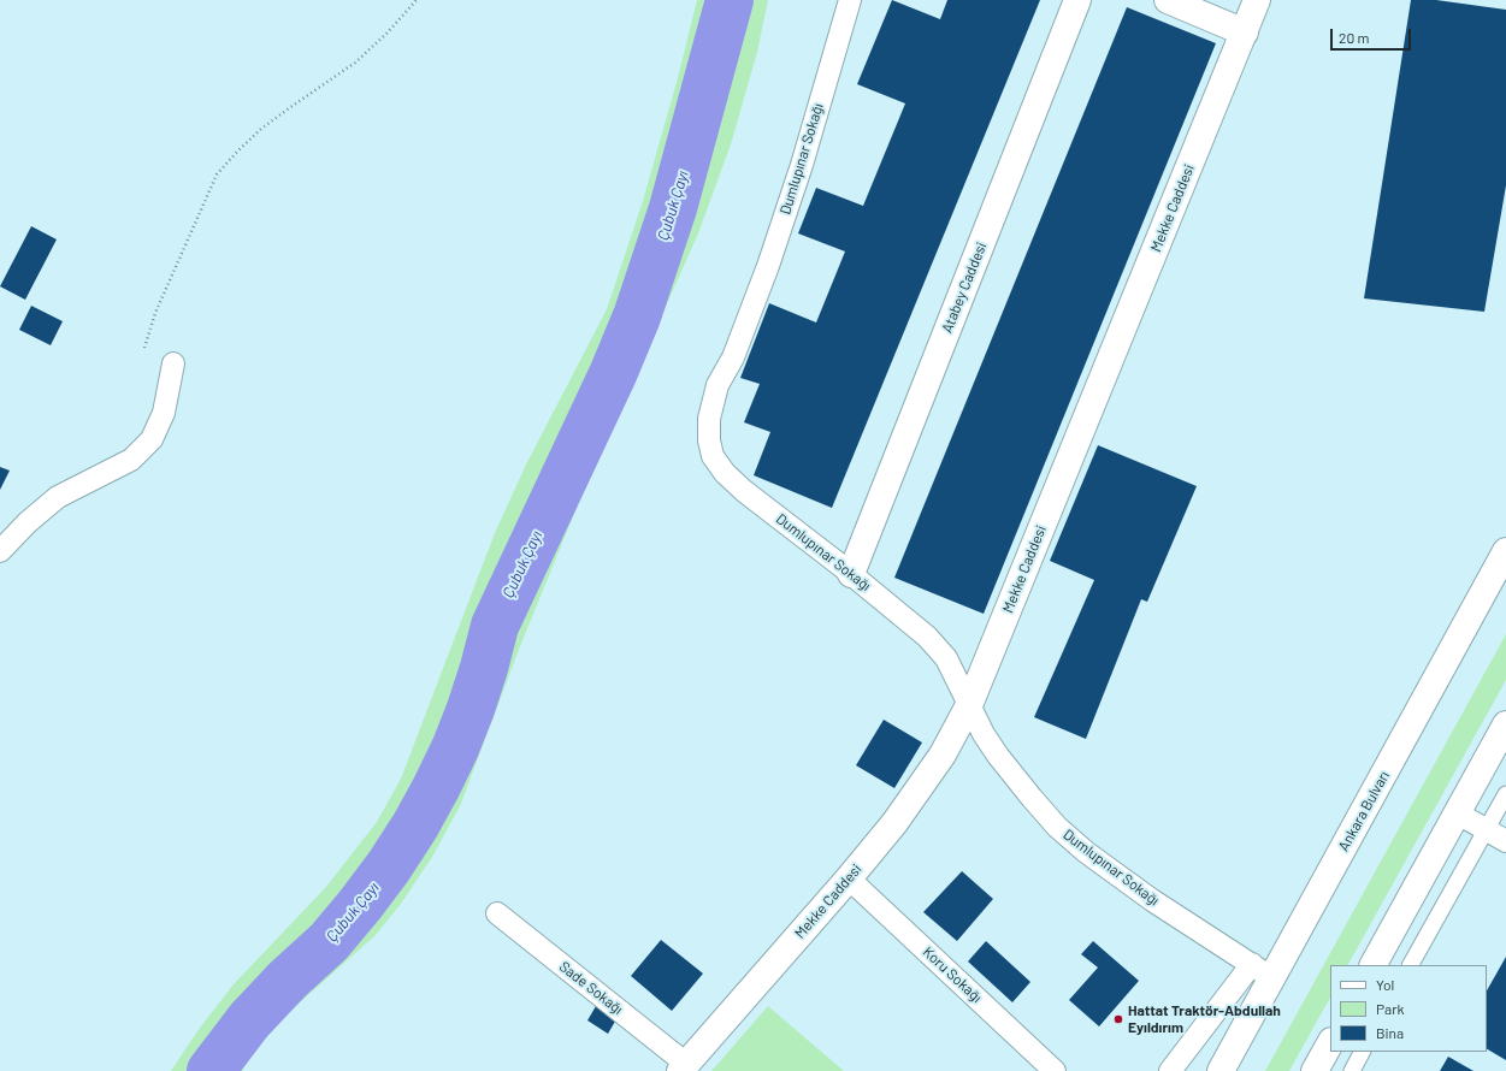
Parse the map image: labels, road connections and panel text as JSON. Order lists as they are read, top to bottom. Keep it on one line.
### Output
{"streets":{"street":["Dumlupınar Sokağı","Mekke Caddesi","Atabey Caddesi","Ankara Bulvarı","Koru Sokağı","Sade Sokağı"]},"crossings":[["Dumlupınar Sokağı","Mekke Caddesi"],["Dumlupınar Sokağı","Atabey Caddesi"],["Dumlupınar Sokağı","Ankara Bulvarı"],["Mekke Caddesi","Koru Sokağı"],["Mekke Caddesi","Sade Sokağı"]],"water":["Çubuk Çayı"],"places":["Hattat Traktör-Abdullah Eyıldırım"],"legend":["Yol","Park","Bina"],"scale_bar":"20 m"}
